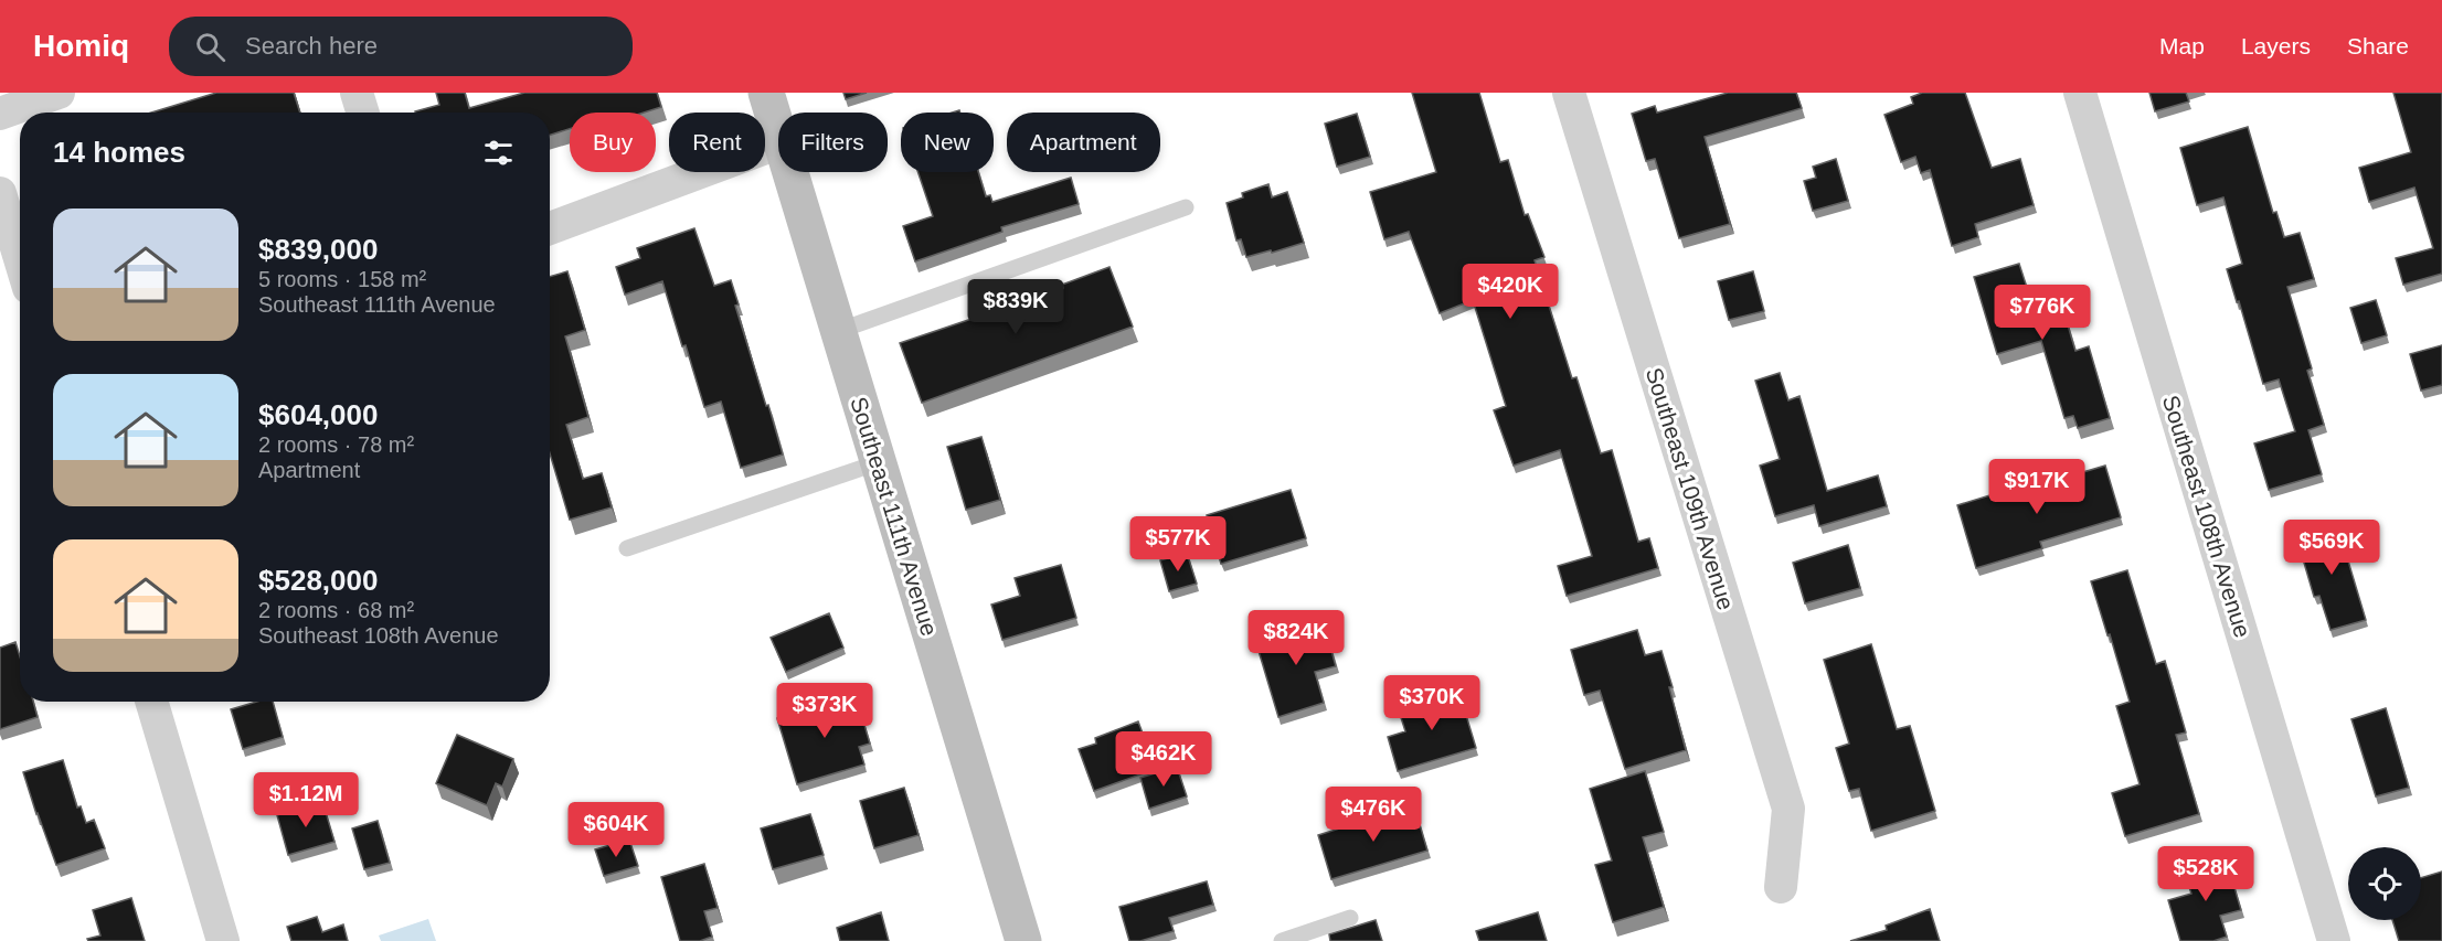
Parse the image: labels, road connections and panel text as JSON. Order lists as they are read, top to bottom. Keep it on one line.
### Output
{"streets":{"street":["Southeast 109th Avenue","Southeast 111th Avenue","Southeast 108th Avenue"]},"page":{"header":"Homiq","search":"Search here","nav":["Map","Layers","Share"],"chip":["Buy","Rent","Filters","New","Apartment"],"heading":"14 homes","list":[{"name":"$839,000","note":"5 rooms · 158 m² · Southeast 111th Avenue"},{"name":"$604,000","note":"2 rooms · 78 m² · Apartment"},{"name":"$528,000","note":"2 rooms · 68 m² · Southeast 108th Avenue"}],"price":["$420K","$839K","$776K","$917K","$577K","$569K","$824K","$370K","$373K","$462K","$1.12M","$476K","$604K","$528K"]}}
